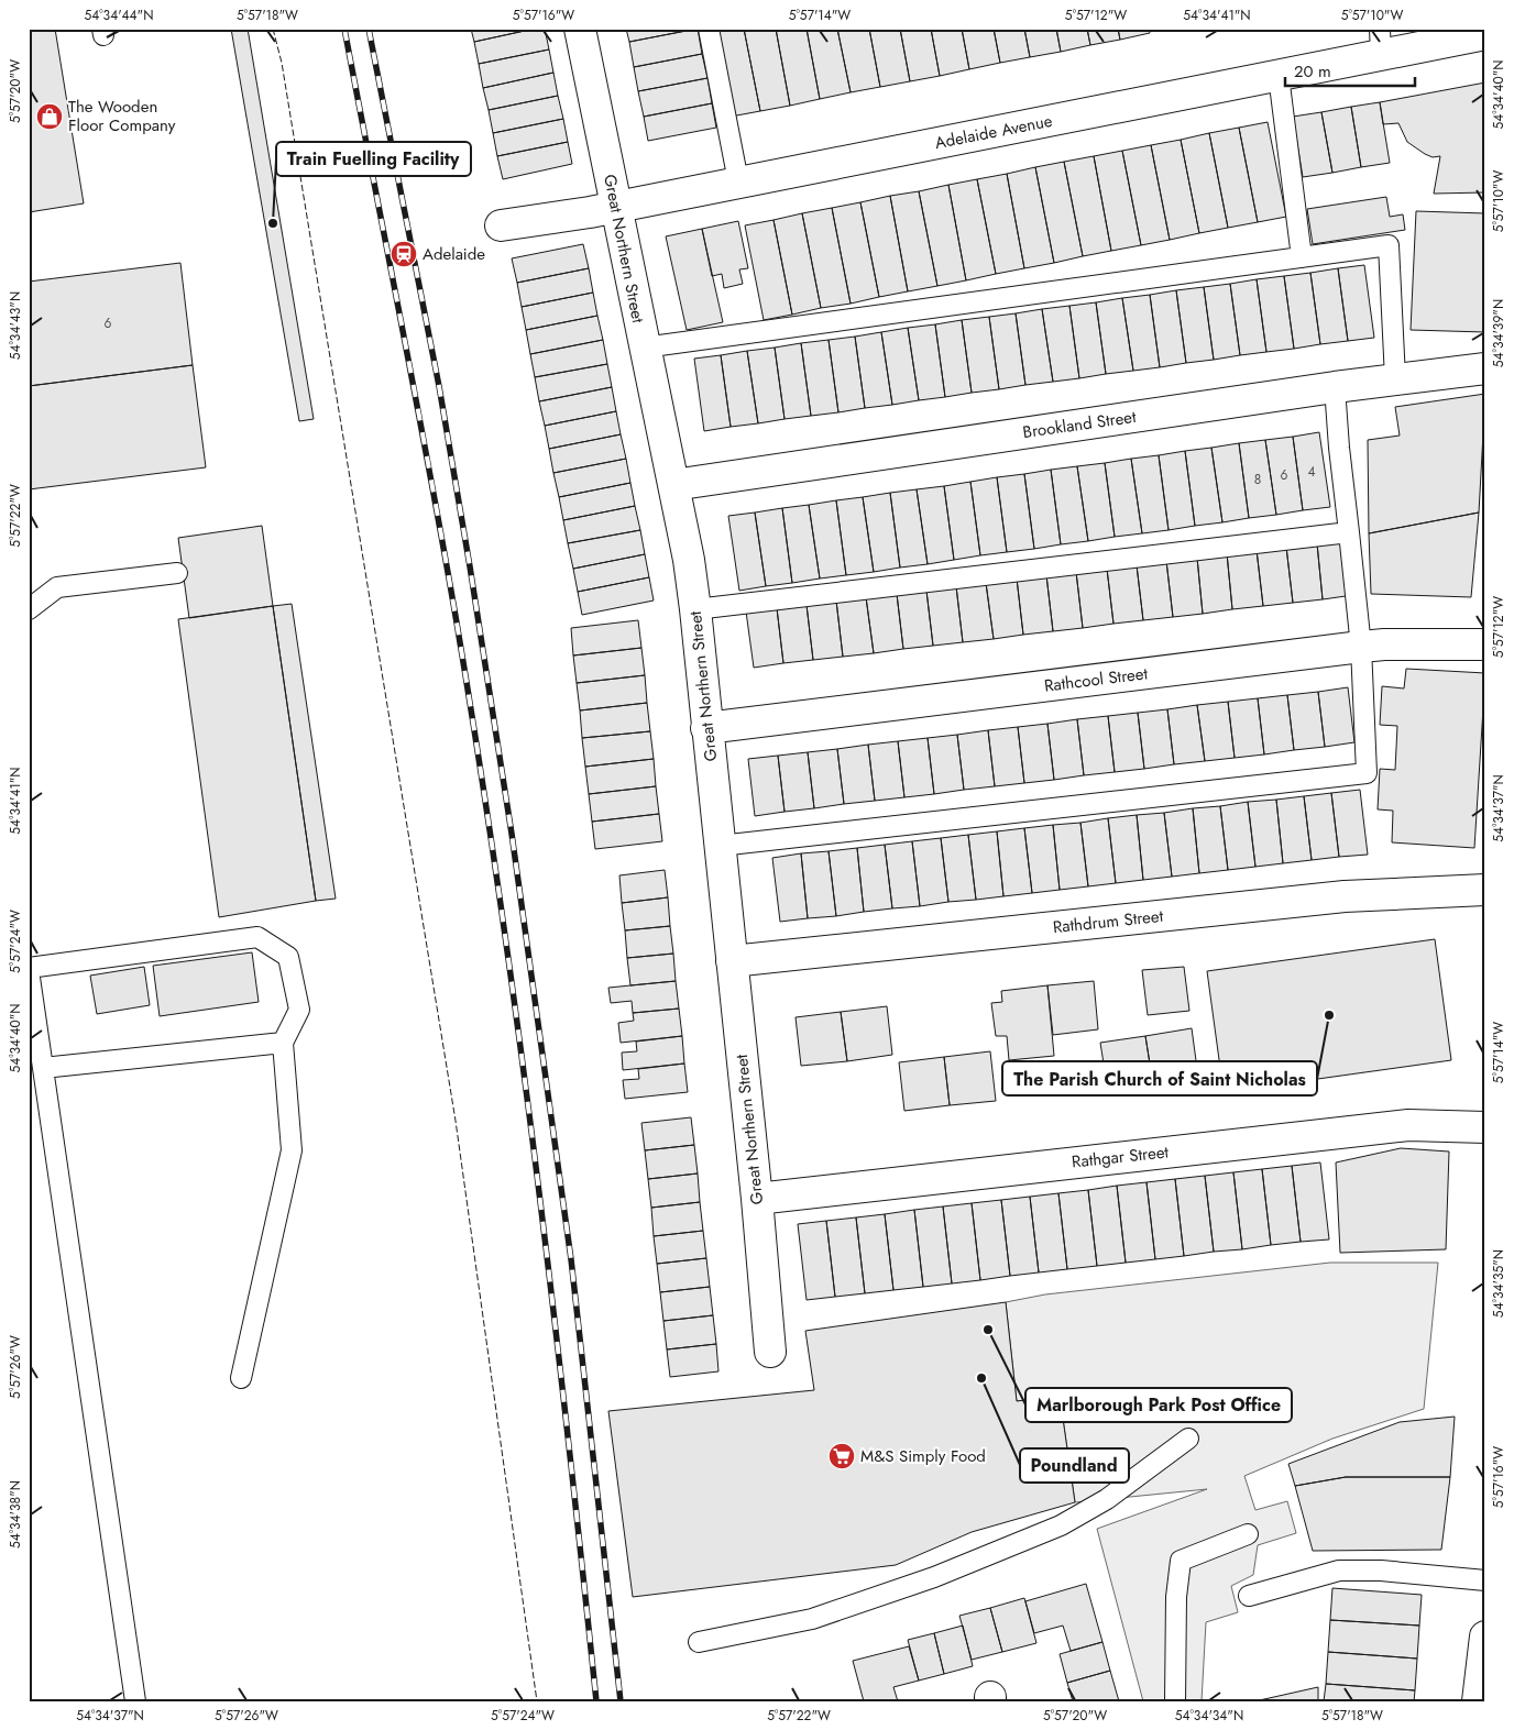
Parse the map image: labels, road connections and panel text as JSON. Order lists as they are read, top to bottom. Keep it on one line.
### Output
{"streets":{"street":["Adelaide Avenue","Great Northern Street","Brookland Street","Rathcool Street","Rathdrum Street","Rathgar Street"]},"crossings":[["Adelaide Avenue","Great Northern Street"],["Great Northern Street","Brookland Street"],["Great Northern Street","Rathcool Street"],["Great Northern Street","Rathdrum Street"],["Great Northern Street","Rathgar Street"]],"places":{"shop":["The Wooden Floor Company"],"other":["Train Fuelling Facility","The Parish Church of Saint Nicholas","Marlborough Park Post Office","Poundland"],"station":["Adelaide"],"supermarket":["M&S Simply Food"]},"house_numbers":["6","4","6","8"],"scale_bar":"20 m","coordinates":["54°34'44\"N","5°57'18\"W","5°57'16\"W","5°57'14\"W","5°57'12\"W","54°34'41\"N","5°57'10\"W","5°57'20\"W","54°34'40\"N","54°34'43\"N","54°34'39\"N","5°57'22\"W","54°34'37\"N","5°57'24\"W","54°34'35\"N","5°57'26\"W","54°34'38\"N","54°34'34\"N"]}
